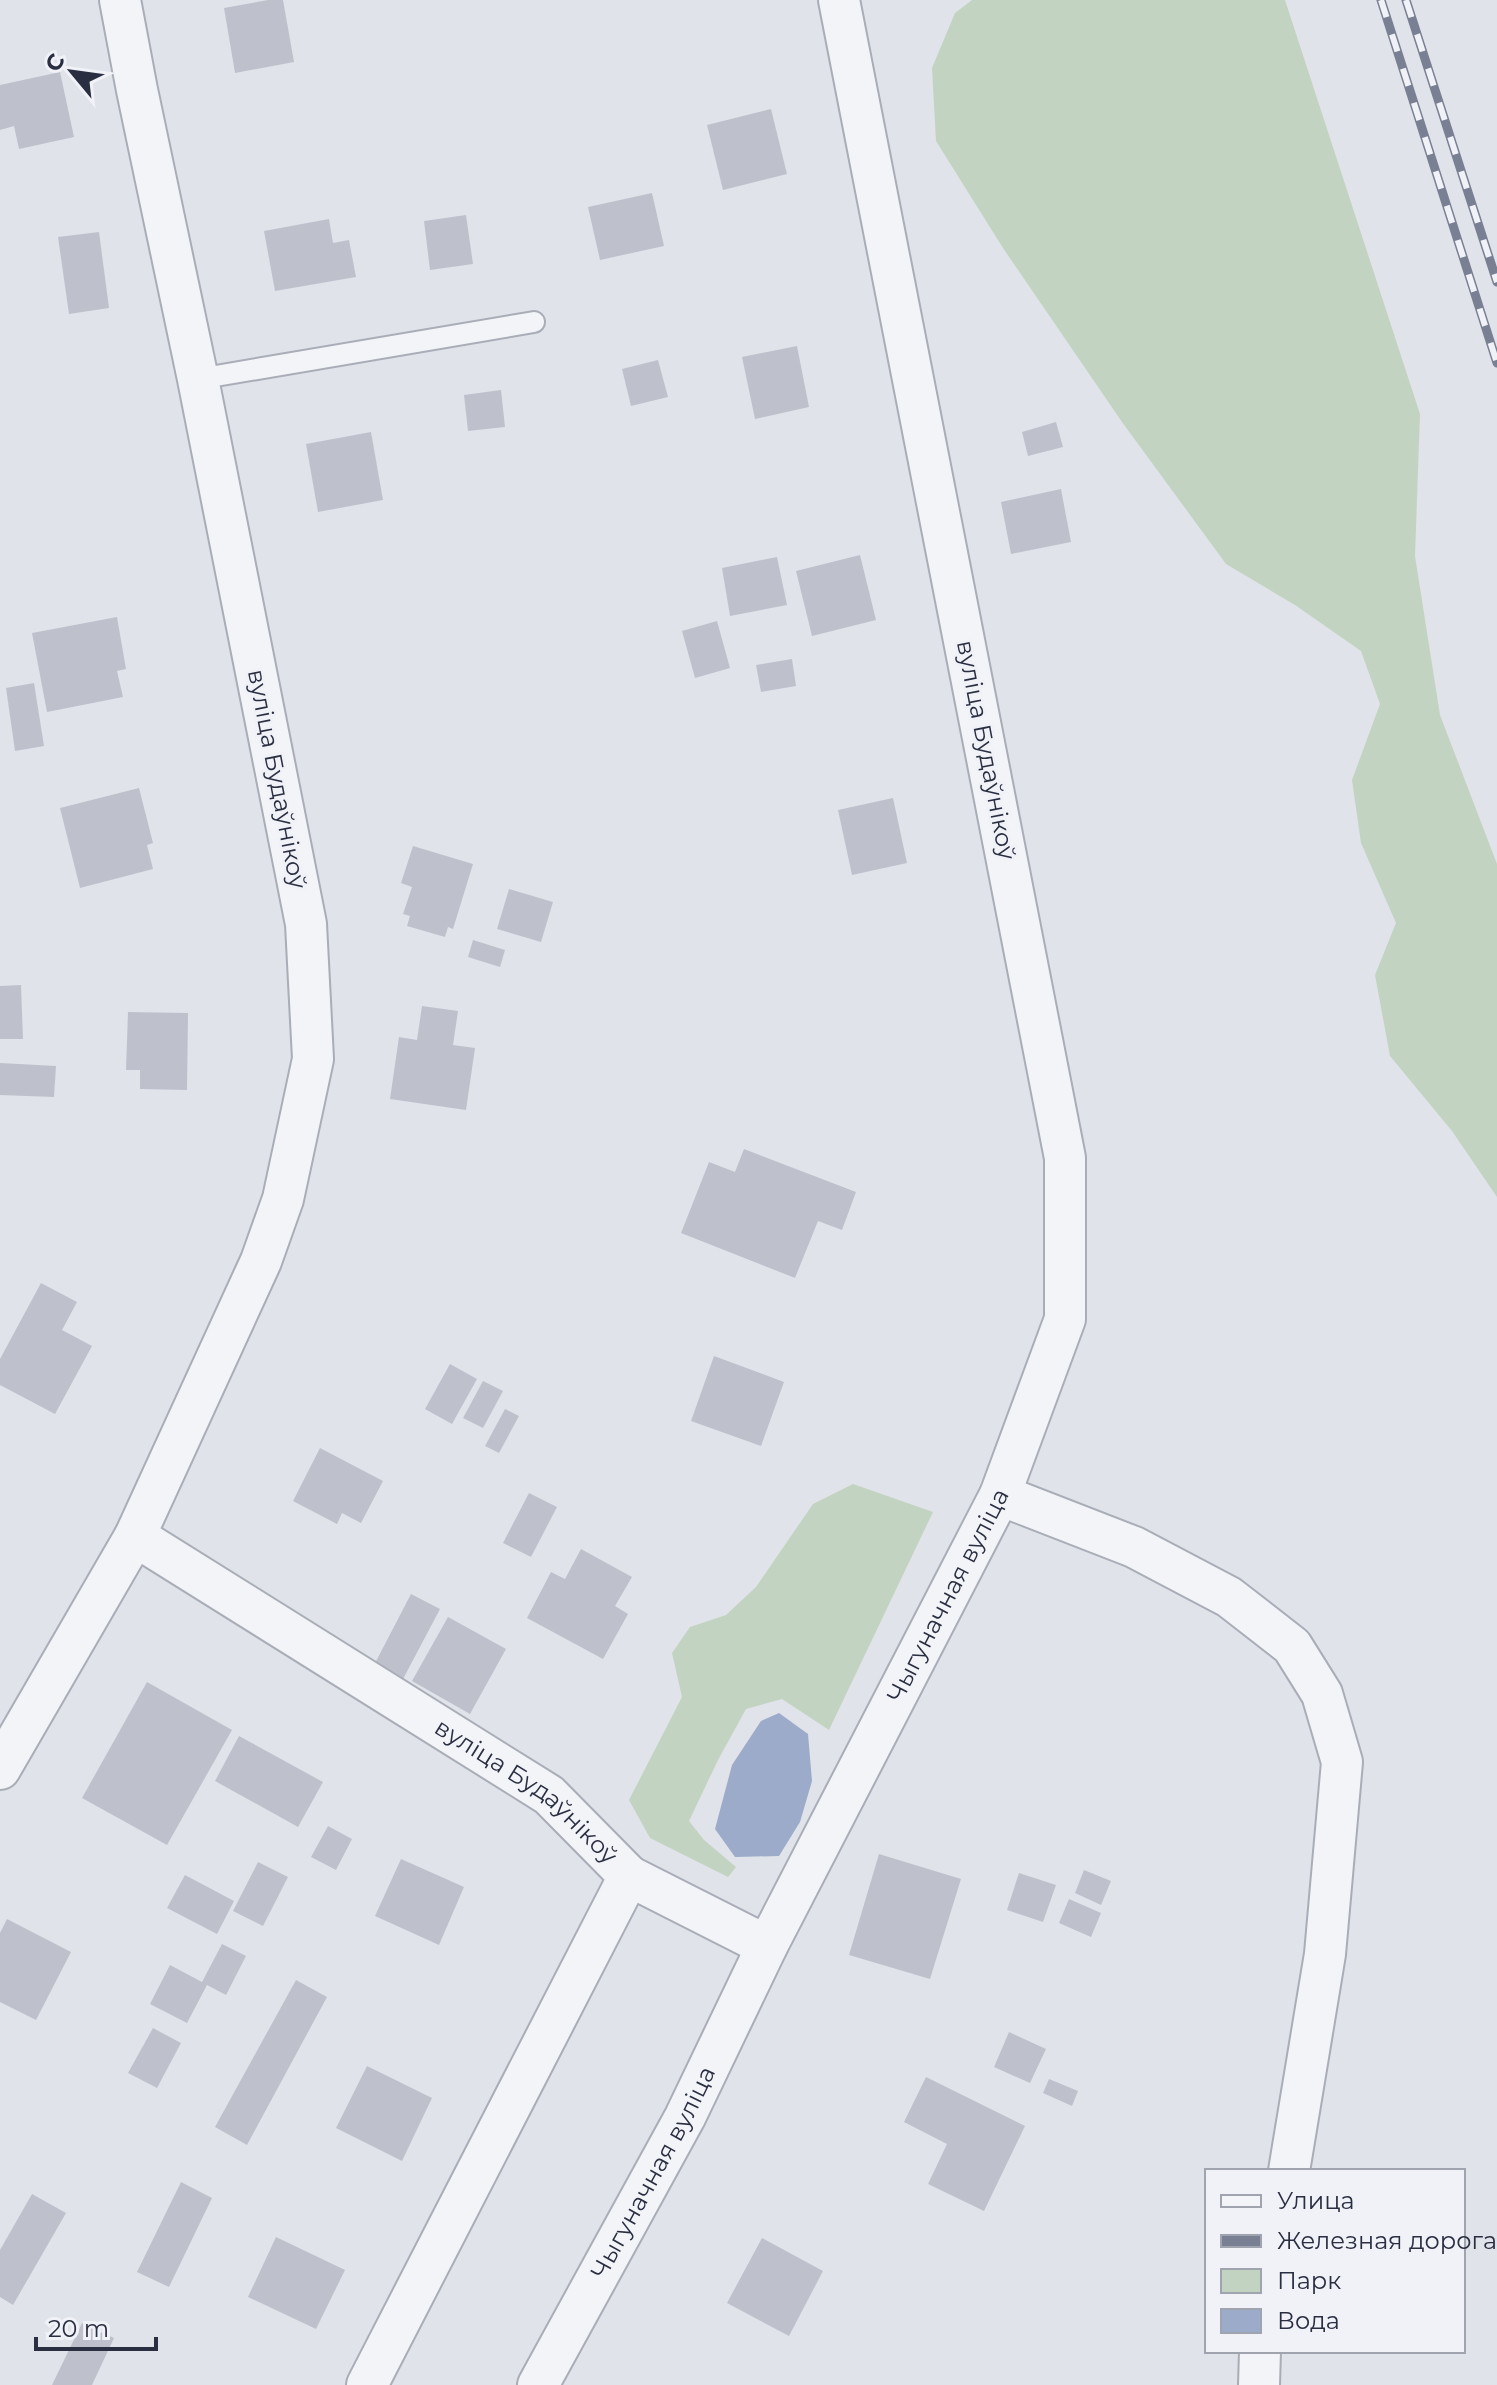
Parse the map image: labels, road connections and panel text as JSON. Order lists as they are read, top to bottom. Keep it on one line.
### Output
{"streets":{"street":["вуліца Будаўнікоў","Чыгуначная вуліца"]},"crossings":[["вуліца Будаўнікоў","Чыгуначная вуліца"]],"legend":["Улица","Железная дорога","Парк","Вода"],"scale_bar":"20 m","north":"top left"}
